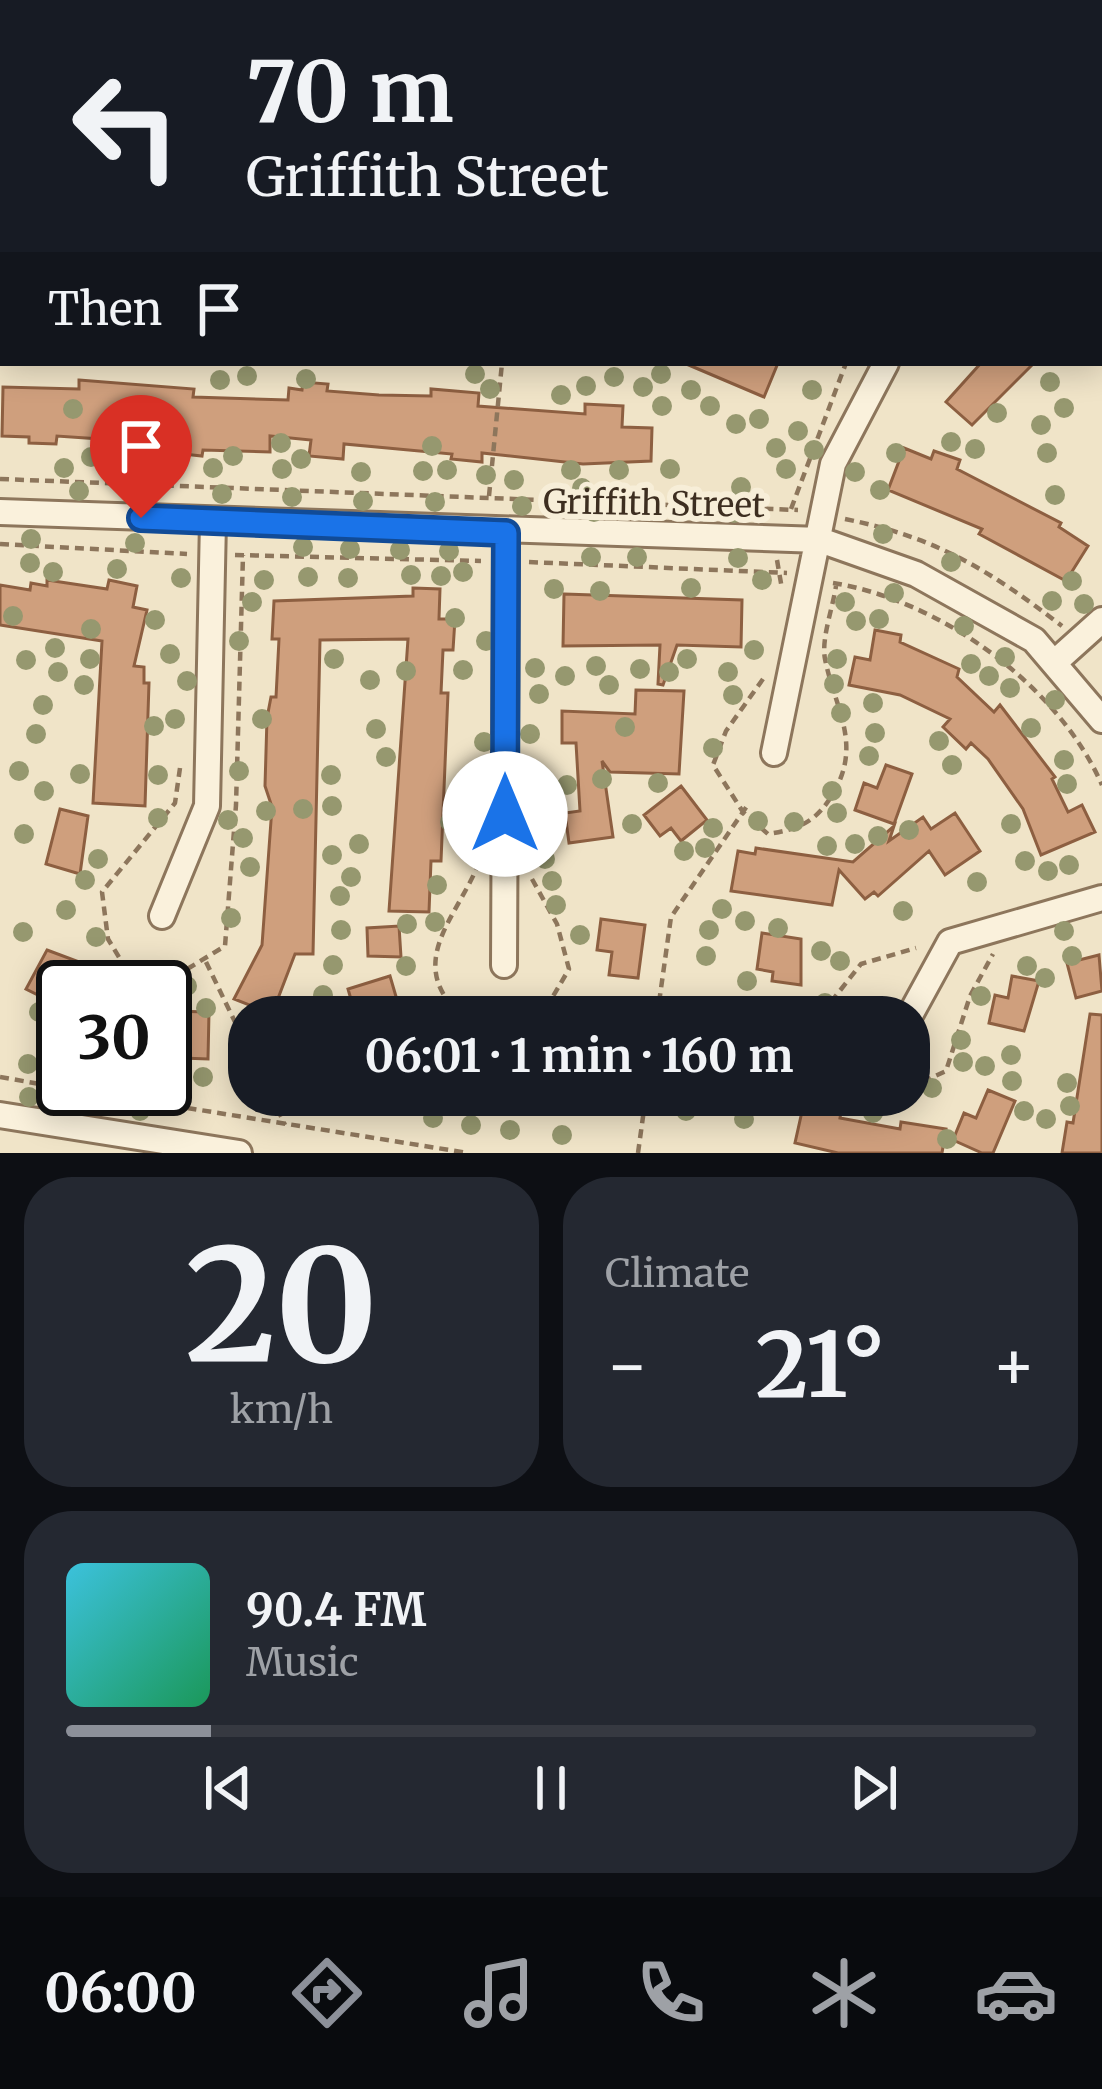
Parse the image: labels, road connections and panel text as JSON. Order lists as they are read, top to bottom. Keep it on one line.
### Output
{"streets":{"street":["Griffith Street"]},"page":{"turn":["70 m","Griffith Street"],"then":"Then","limit":"30","trip":"06:01 · 1 min · 160 m","tile":[["20","km/h"],"Climate"],"heat":["−","21°","+"],"song":["90.4 FM","Music"],"tabs":"06:00"}}
